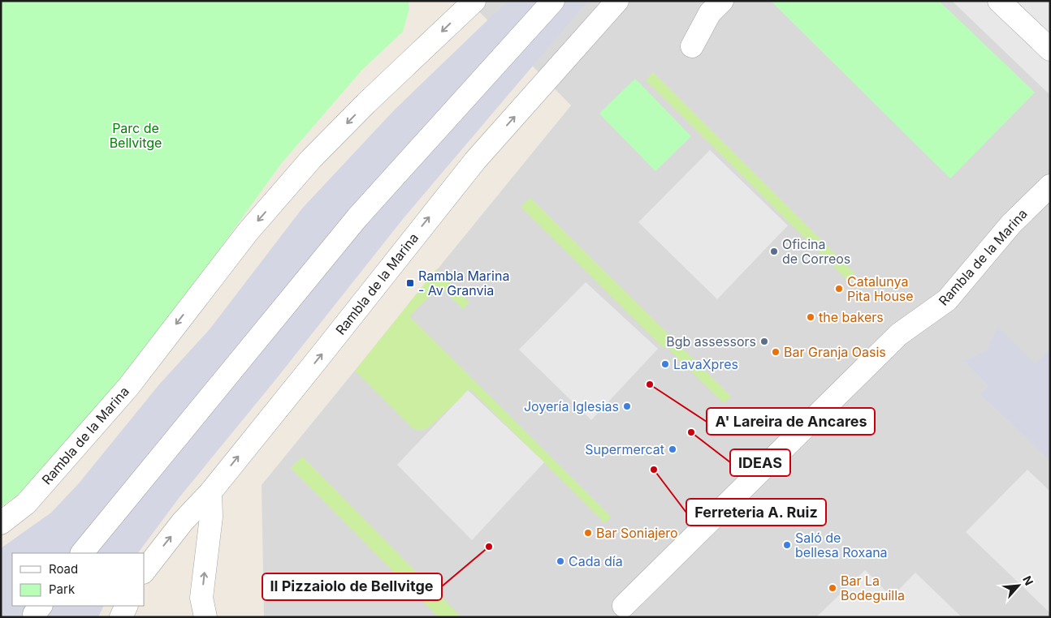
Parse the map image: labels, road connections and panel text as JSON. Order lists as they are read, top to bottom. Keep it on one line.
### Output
{"streets":{"street":["Rambla de la Marina"]},"parks":["Parc de Bellvitge"],"places":{"other":["Oficina de Correos","Catalunya Pita House","the bakers","Bgb assessors","Bar Granja Oasis","LavaXpres","A' Lareira de Ancares","Joyería Iglesias","IDEAS","Supermercat","Ferreteria A. Ruiz","Bar Soniajero","Saló de bellesa Roxana","Il Pizzaiolo de Bellvitge","Cada día","Bar La Bodeguilla"],"transit":["Rambla Marina - Av Granvia"]},"legend":["Road","Park"],"north":"top right"}
